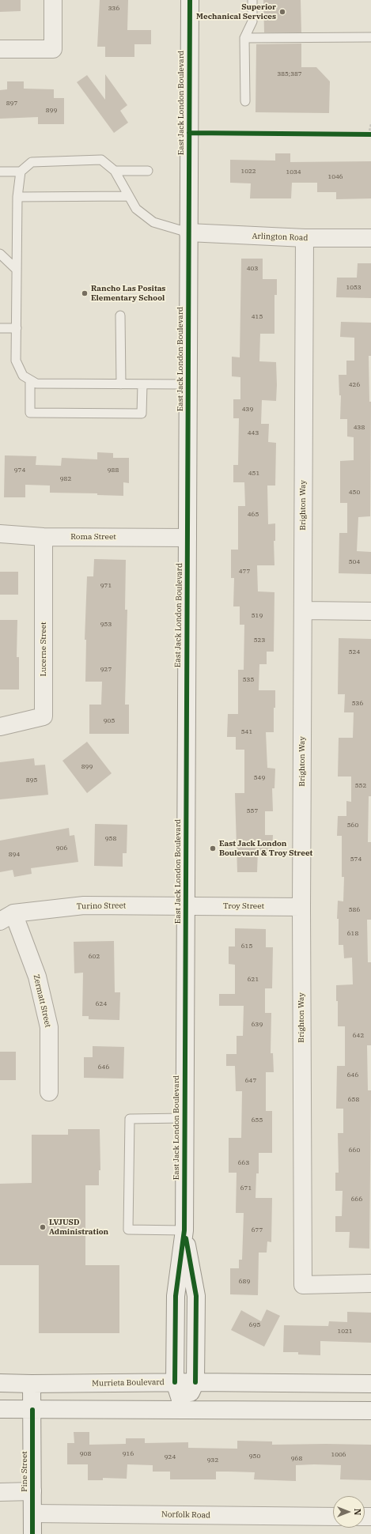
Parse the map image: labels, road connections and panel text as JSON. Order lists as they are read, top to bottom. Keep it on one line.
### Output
{"streets":{"street":["East Jack London Boulevard","Arlington Road","Brighton Way","Roma Street","Lucerne Street","Turino Street","Troy Street","Zermatt Street","Murrieta Boulevard","Pine Street","Norfolk Road"]},"crossings":[["East Jack London Boulevard","Arlington Road"],["East Jack London Boulevard","Roma Street"],["East Jack London Boulevard","Turino Street"],["East Jack London Boulevard","Troy Street"],["East Jack London Boulevard","Murrieta Boulevard"],["Arlington Road","Brighton Way"],["Brighton Way","Troy Street"],["Roma Street","Lucerne Street"],["Turino Street","Troy Street"],["Turino Street","Zermatt Street"],["Murrieta Boulevard","Pine Street"],["Pine Street","Norfolk Road"]],"places":["Superior Mechanical Services","Rancho Las Positas Elementary School","East Jack London Boulevard & Troy Street","LVJUSD Administration"],"house_numbers":["336","385;387","897","899","1022","1034","1046","403","1053","415","426","439","438","443","974","988","451","982","450","465","504","477","971","519","953","523","524","927","535","536","905","541","899","549","895","552","557","560","958","906","894","574","586","618","615","602","621","624","639","642","646","646","647","658","655","660","663","671","666","677","689","695","1021","908","916","1006","950","924","968","932"],"north":"right"}
